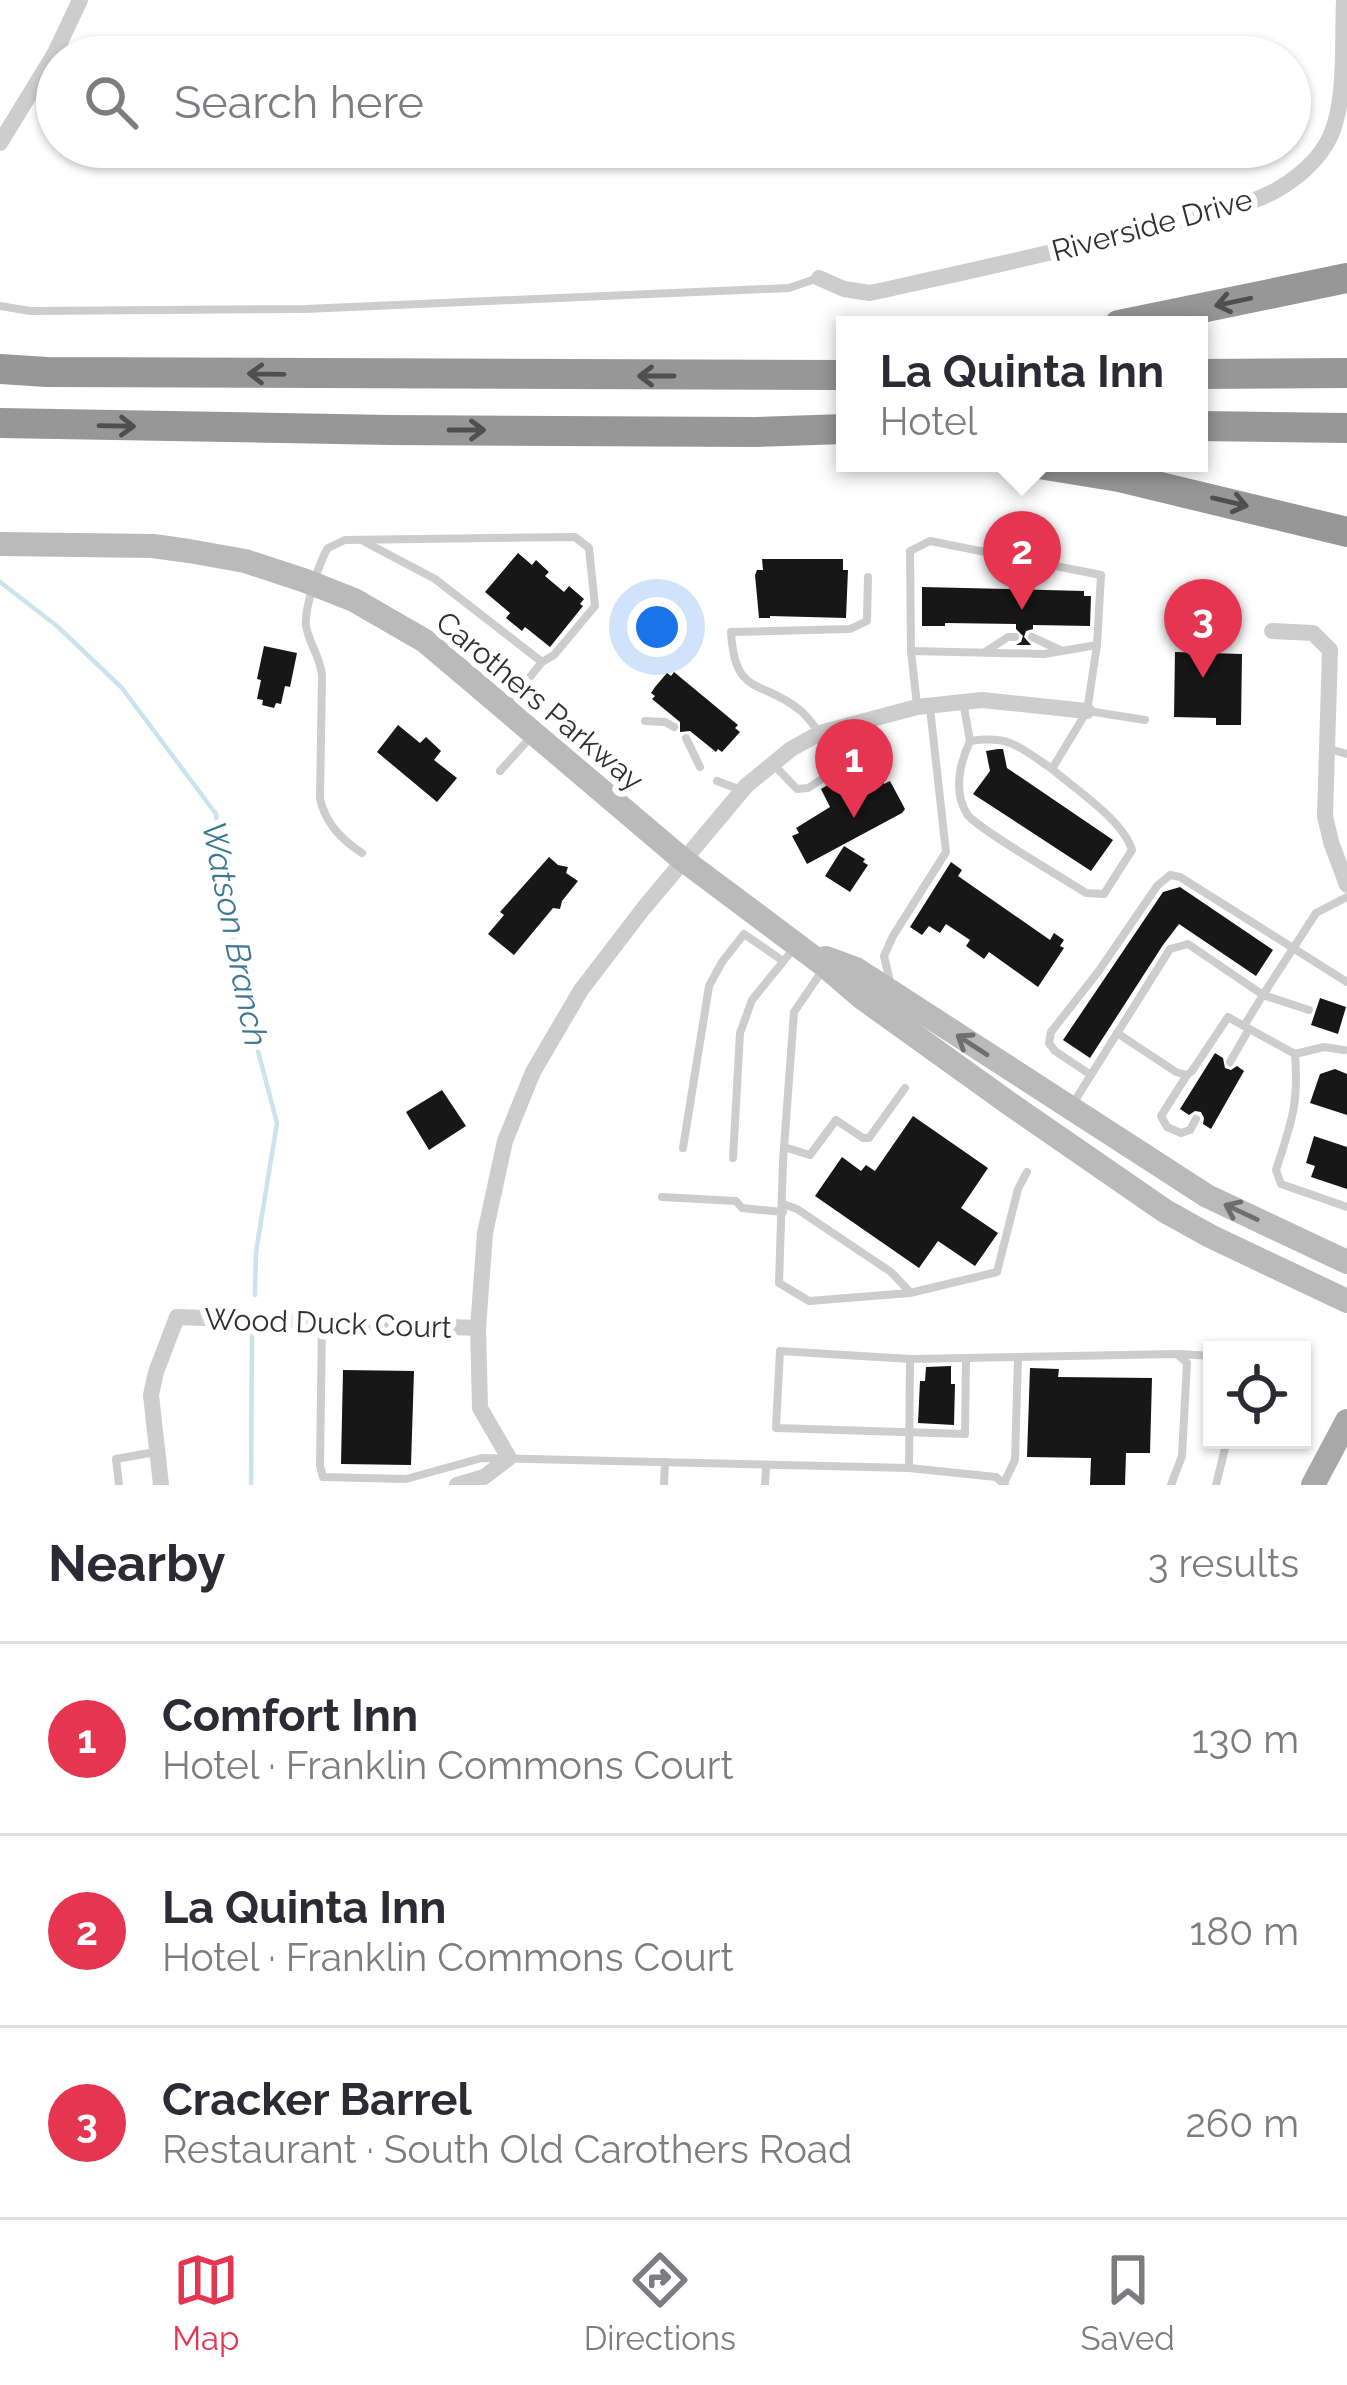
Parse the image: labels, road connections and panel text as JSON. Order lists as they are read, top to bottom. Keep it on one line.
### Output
{"streets":{"main road":["Carothers Parkway"],"street":["Riverside Drive","Wood Duck Court"]},"water":["Watson Branch"],"page":{"search":"Search here","popup":["La Quinta Inn","Hotel"],"pins":["2","3","1"],"heading":["Nearby","3 results"],"list":[{"mark":"1","name":"Comfort Inn","note":"Hotel · Franklin Commons Court","value":"130 m"},{"mark":"2","name":"La Quinta Inn","note":"Hotel · Franklin Commons Court","value":"180 m"},{"mark":"3","name":"Cracker Barrel","note":"Restaurant · South Old Carothers Road","value":"260 m"}],"nav":["Map","Directions","Saved"]}}
